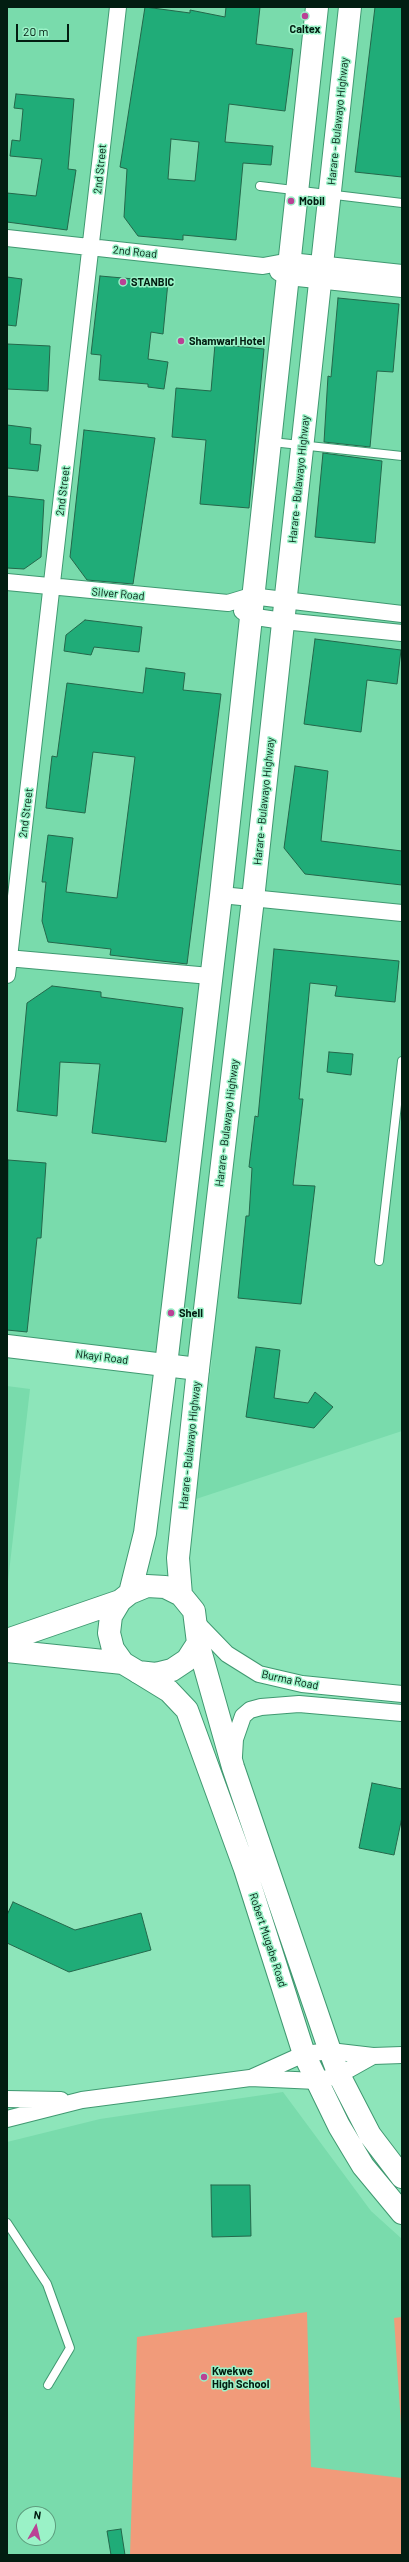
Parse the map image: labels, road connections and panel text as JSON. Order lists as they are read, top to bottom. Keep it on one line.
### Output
{"streets":{"main road":["Harare - Bulawayo Highway","Nkayi Road","Robert Mugabe Road"],"street":["2nd Street","2nd Road","Silver Road","Burma Road"]},"crossings":[["Harare - Bulawayo Highway","2nd Road"],["Harare - Bulawayo Highway","Nkayi Road"],["Harare - Bulawayo Highway","Burma Road"],["Harare - Bulawayo Highway","Robert Mugabe Road"],["2nd Street","2nd Road"],["2nd Street","Silver Road"],["Burma Road","Robert Mugabe Road"]],"places":["Caltex","Mobil","STANBIC","Shamwarl Hotel","Shell","Kwekwe High School"],"scale_bar":"20 m","north":"top"}
